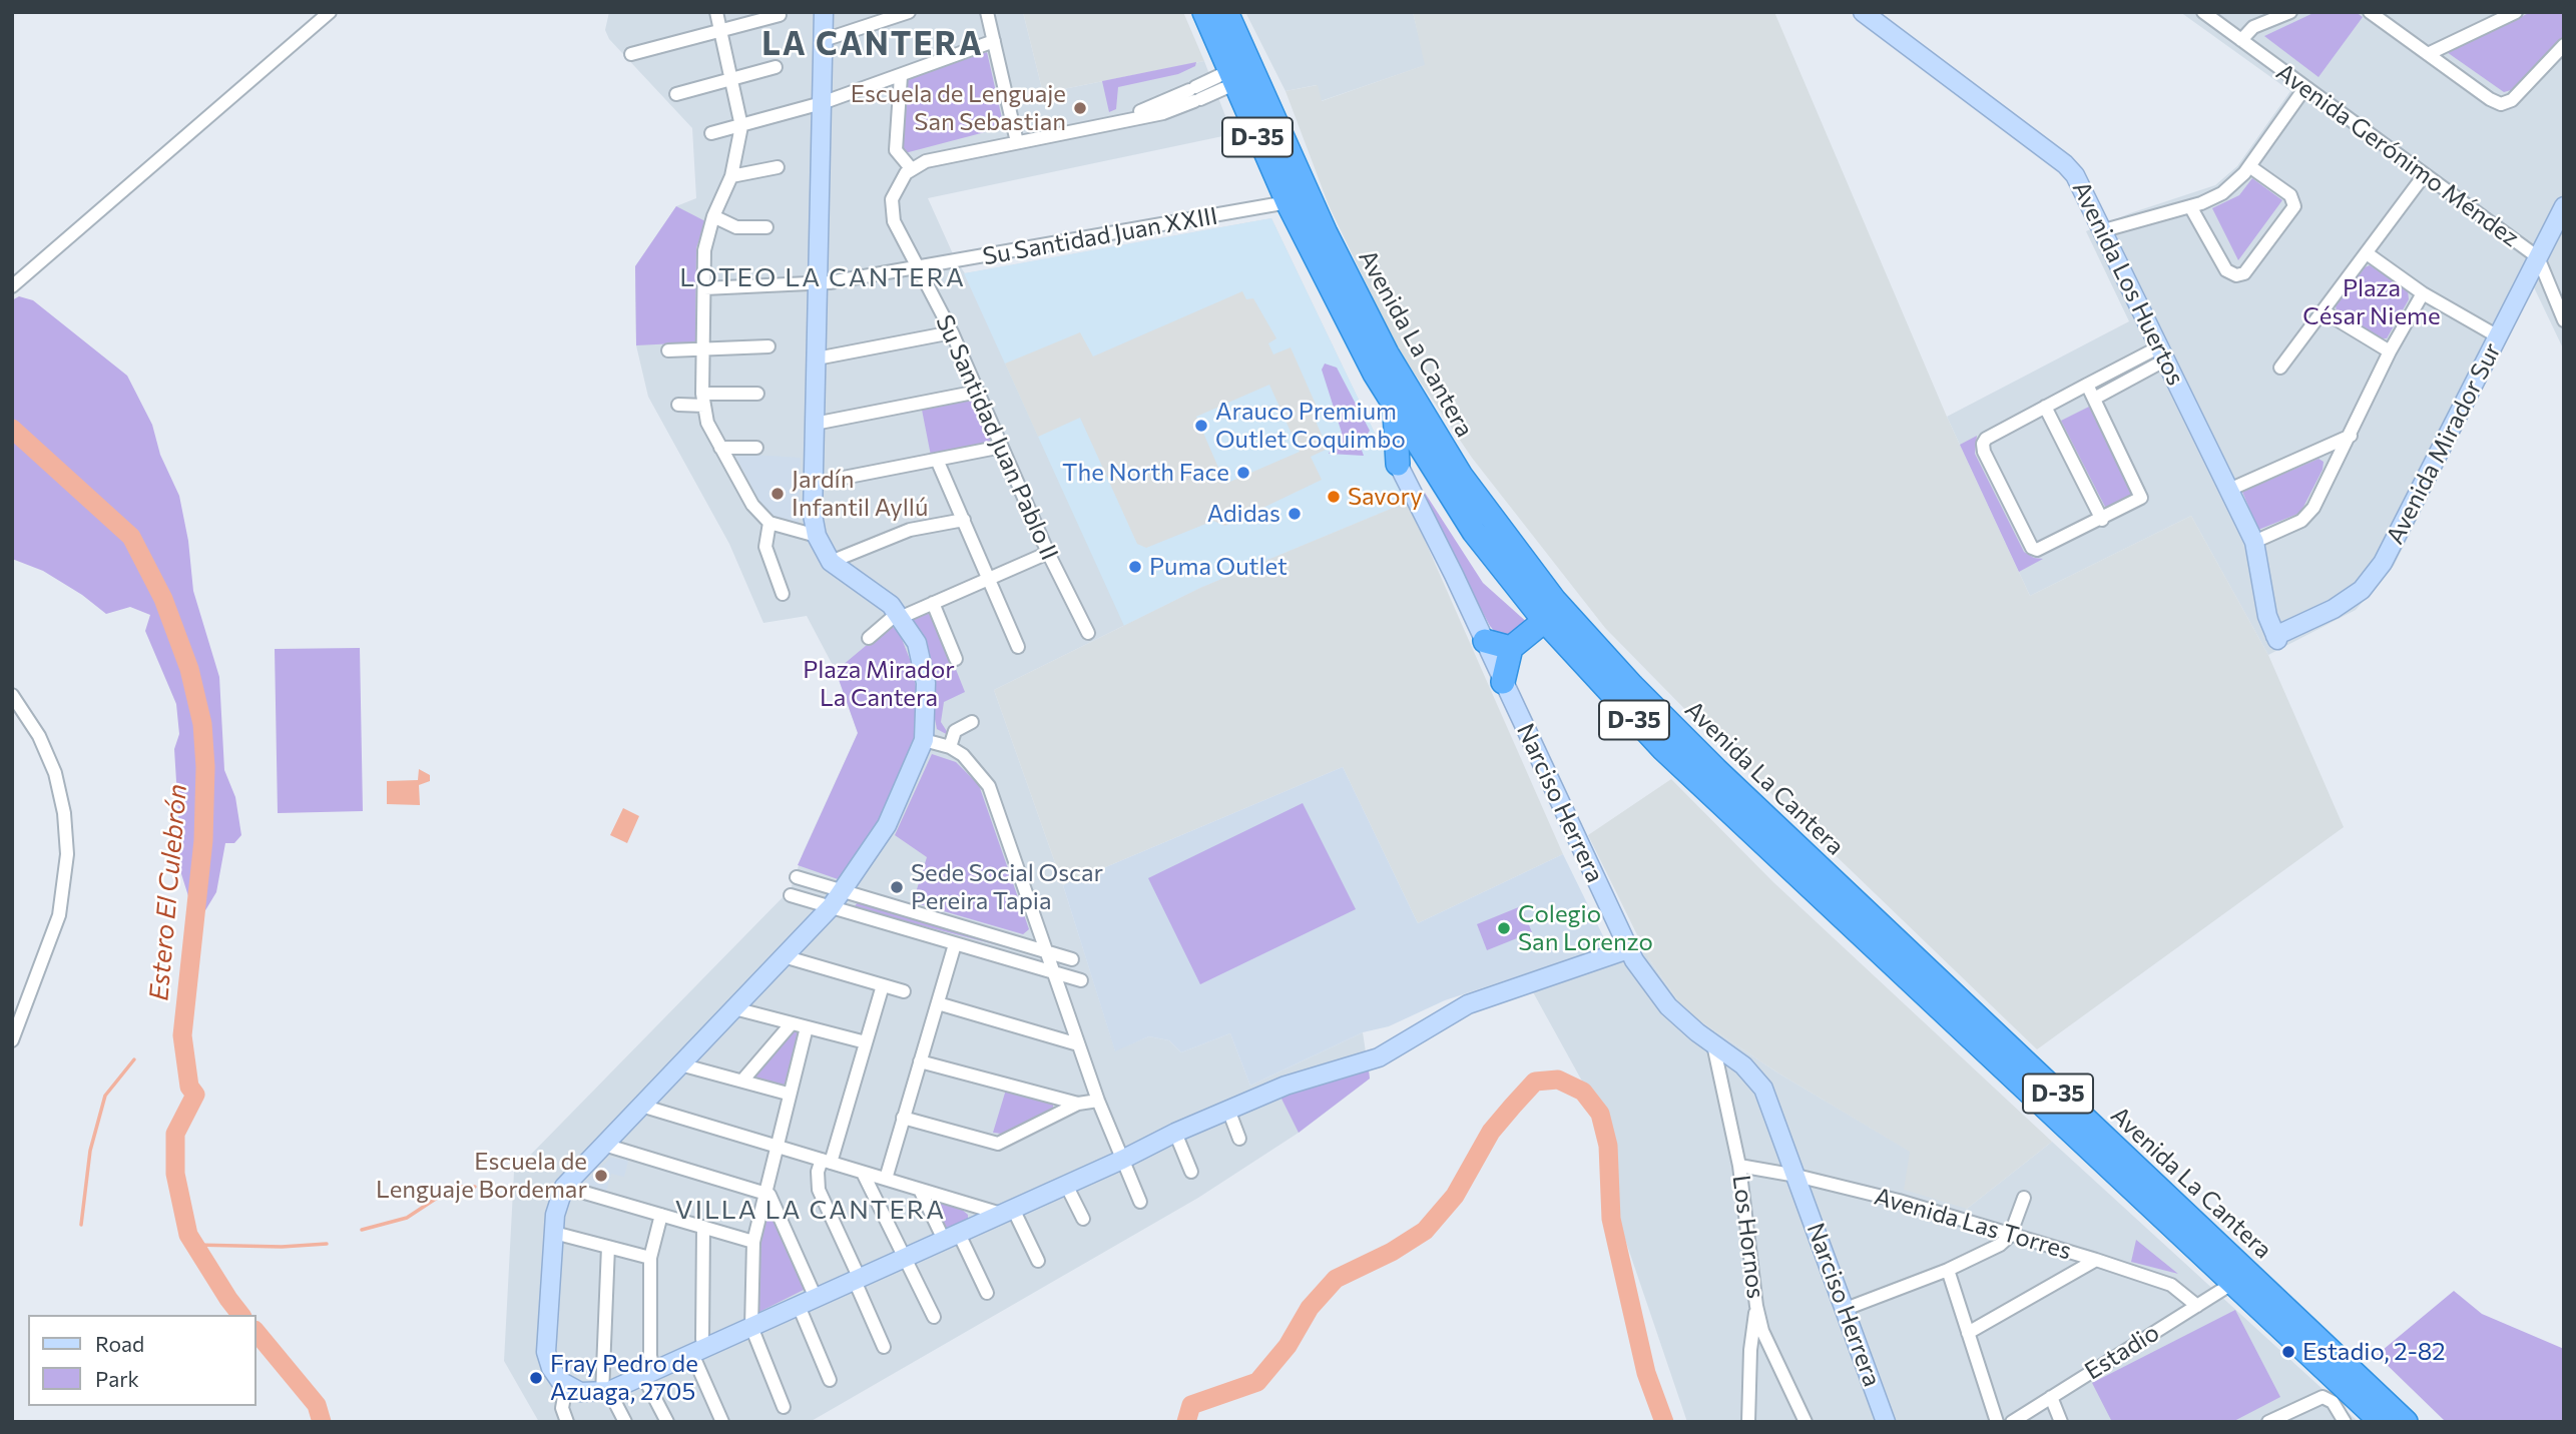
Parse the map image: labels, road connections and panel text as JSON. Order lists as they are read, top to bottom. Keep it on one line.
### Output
{"streets":{"highway":["D-35","Avenida La Cantera"],"street":["Avenida Gerónimo Méndez","Su Santidad Juan XXIII","Avenida Los Huertos","Su Santidad Juan Pablo II","Avenida Mirador Sur","Narciso Herrera","Avenida Las Torres","Los Hornos","Estadio"]},"crossings":[["Avenida Gerónimo Méndez","Avenida Mirador Sur"],["Su Santidad Juan XXIII","Avenida La Cantera"],["Su Santidad Juan XXIII","Su Santidad Juan Pablo II"],["Avenida Los Huertos","Avenida Mirador Sur"],["Avenida La Cantera","Estadio"],["Narciso Herrera","Avenida Las Torres"],["Narciso Herrera","Los Hornos"],["Avenida Las Torres","Los Hornos"],["Avenida Las Torres","Estadio"]],"districts":["LA CANTERA","LOTEO LA CANTERA","VILLA LA CANTERA"],"water":["Estero El Culebrón"],"parks":["Plaza César Nieme","Plaza Mirador La Cantera"],"places":["Escuela de Lenguaje San Sebastian","Arauco Premium Outlet Coquimbo","The North Face","Jardín Infantil Ayllú","Savory","Adidas","Puma Outlet","Sede Social Oscar Pereira Tapia","Colegio San Lorenzo","Escuela de Lenguaje Bordemar","Estadio, 2-82","Fray Pedro de Azuaga, 2705"],"legend":["Road","Park"]}
